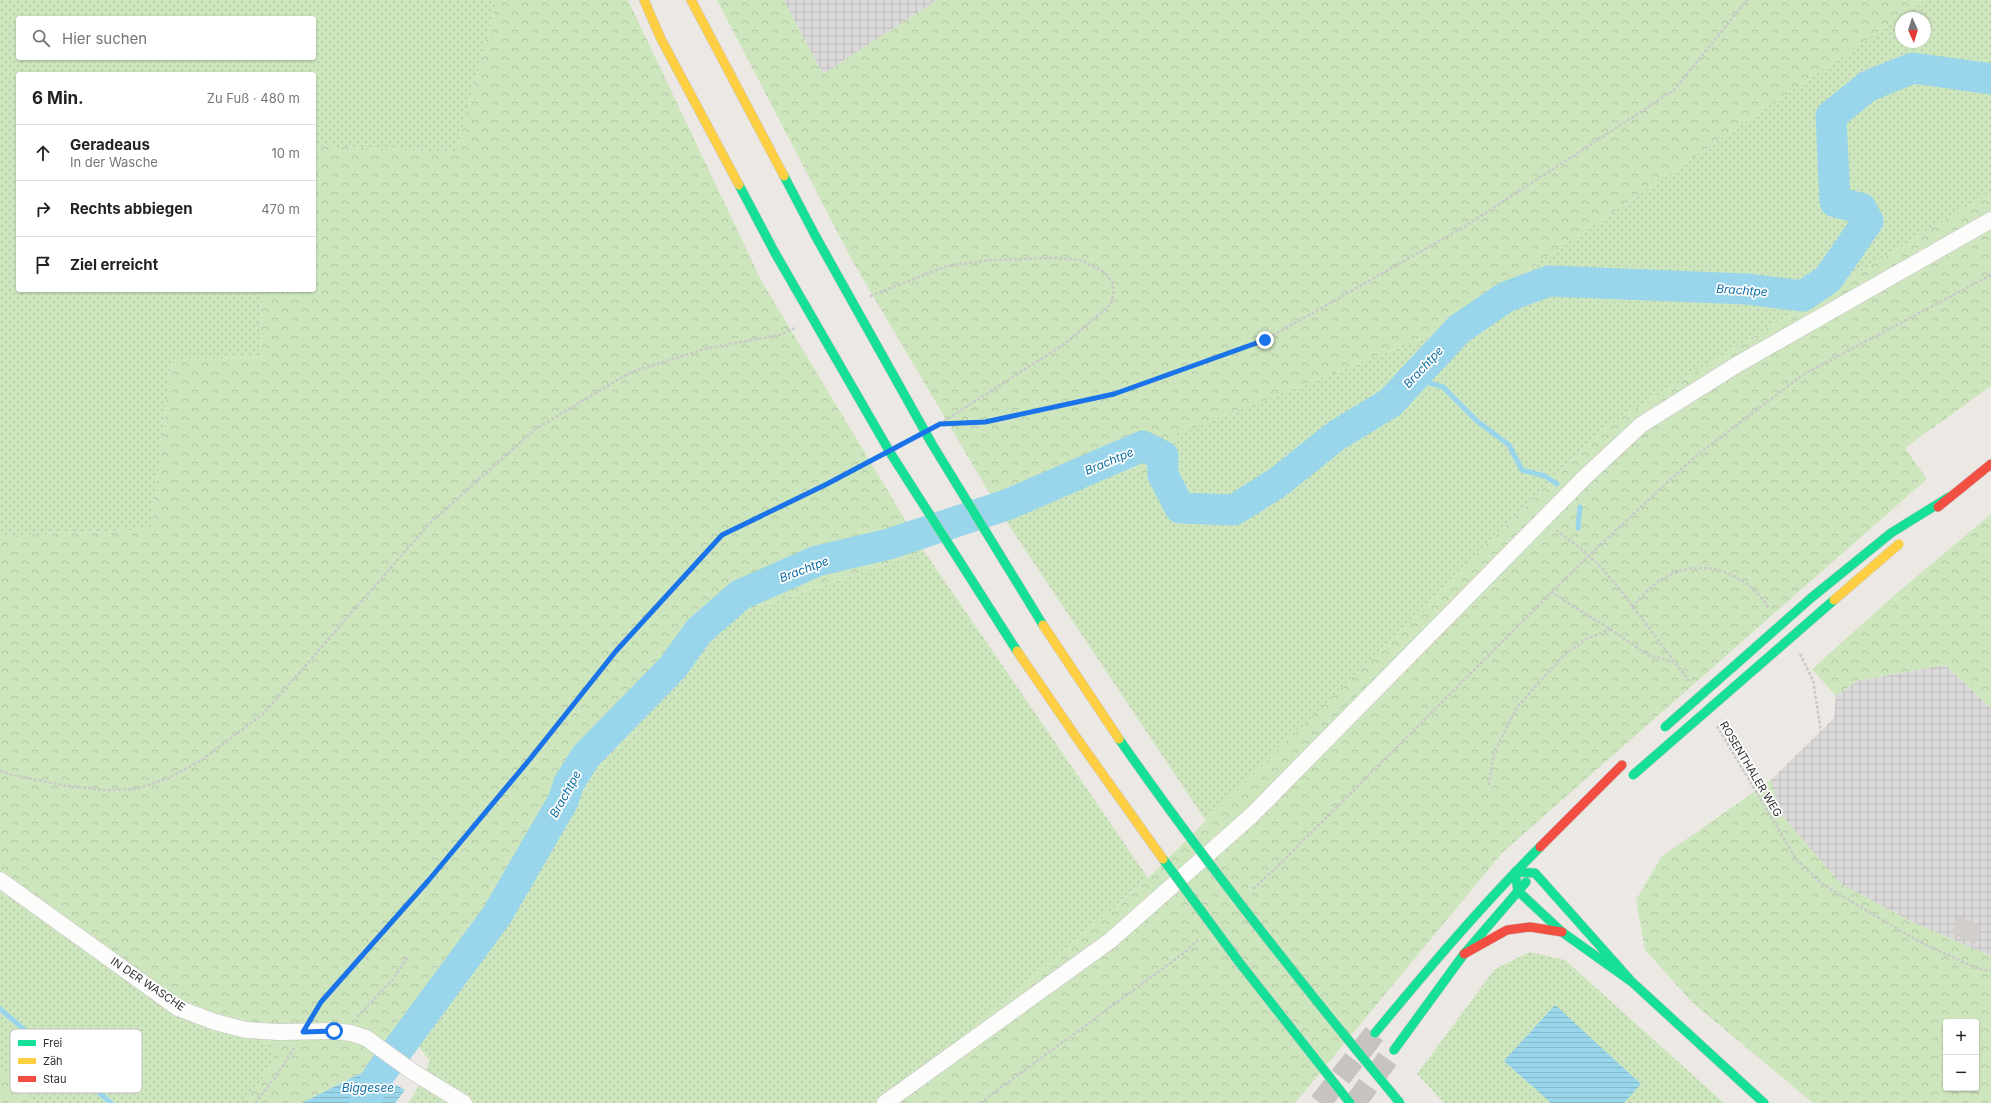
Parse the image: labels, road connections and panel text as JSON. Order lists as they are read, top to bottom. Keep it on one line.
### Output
{"streets":{"street":["IN DER WASCHE"],"path":["ROSENTHALER WEG"]},"water":["Brachtpe","Biggesee"],"legend":["Frei","Zäh","Stau"],"north":"bottom","page":{"search":"Hier suchen","heading":["6 Min.","Zu Fuß · 480 m"],"list":[["Geradeaus","In der Wasche","10 m"],["Rechts abbiegen","470 m"],"Ziel erreicht"],"map_buttons":["+","−"]}}
